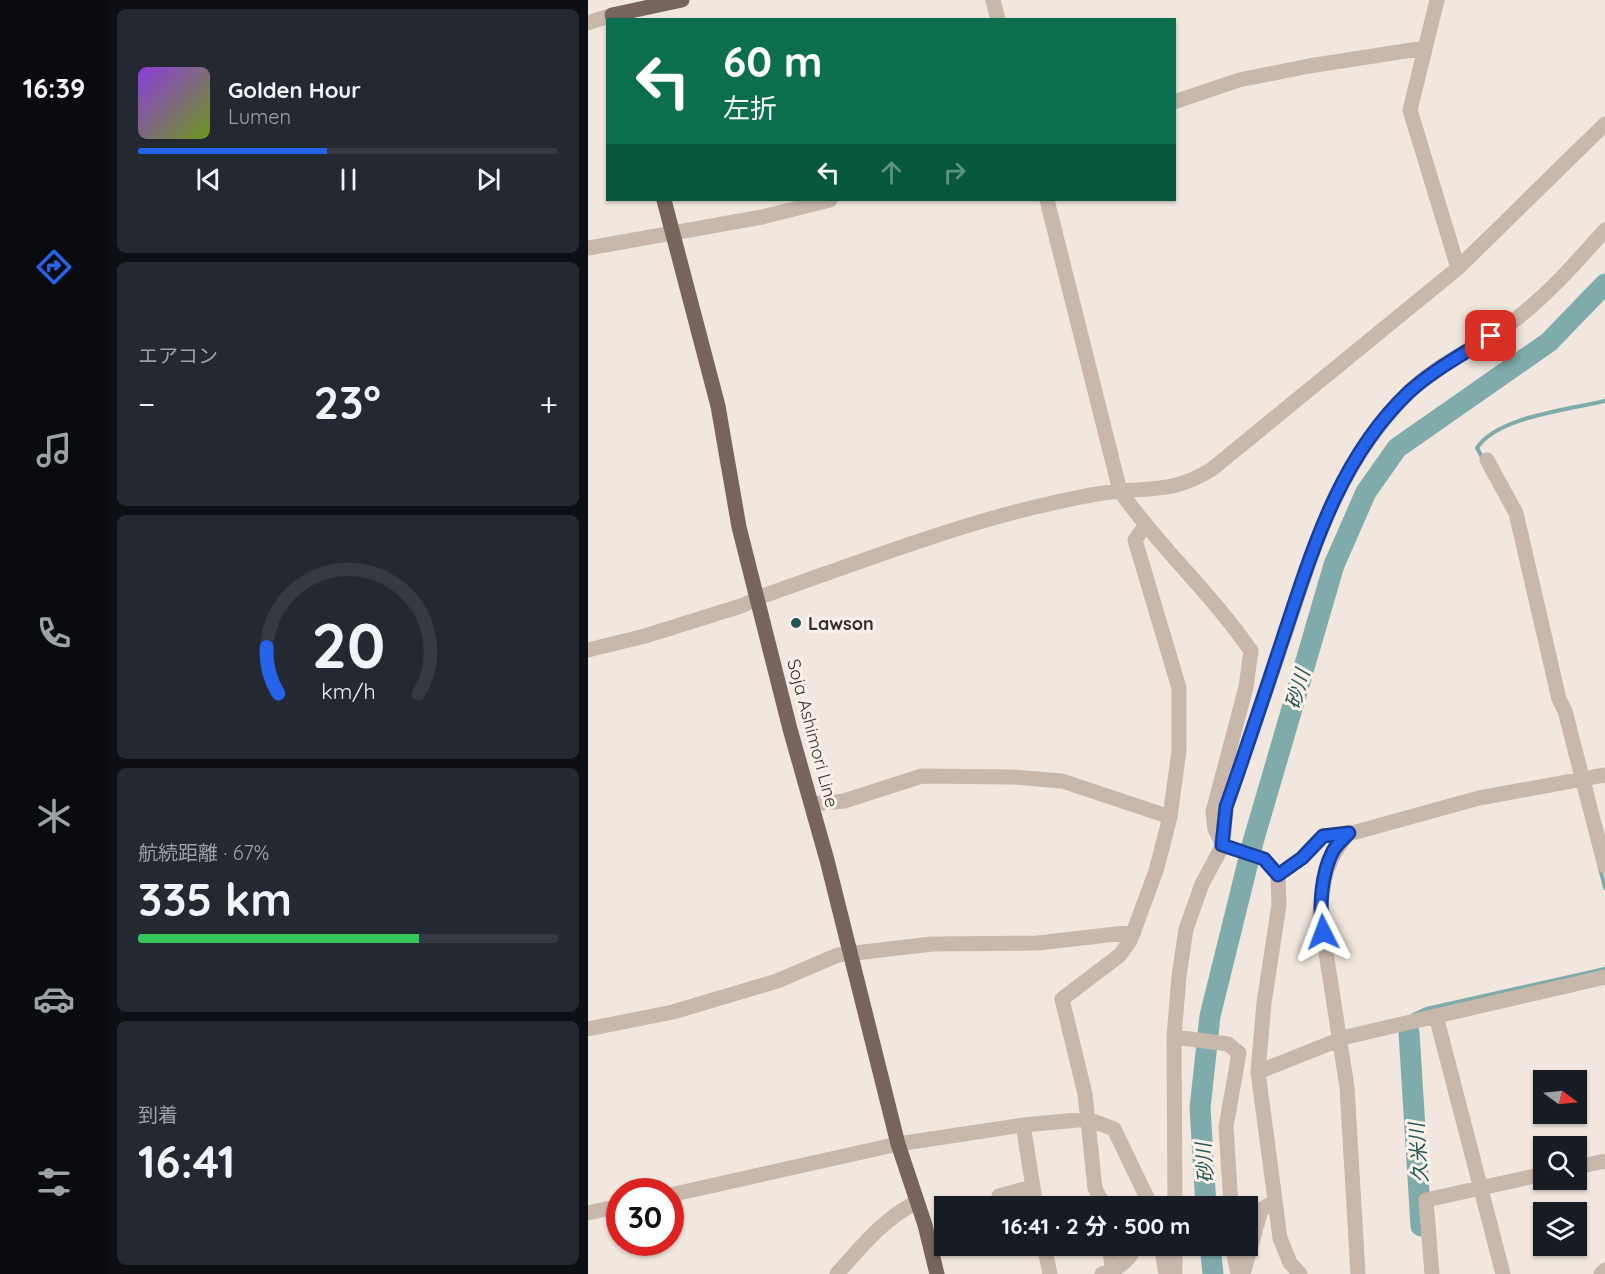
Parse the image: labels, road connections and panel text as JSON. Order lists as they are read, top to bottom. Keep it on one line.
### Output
{"streets":{"main road":["Soja Ashimori Line"]},"water":["砂川","久米川"],"places":["Lawson"],"north":"right","page":{"tabs":"16:39","turn":["60 m","左折"],"song":["Golden Hour","Lumen"],"tile":["エアコン",["航続距離 · 67%","335 km"],["到着","16:41"]],"heat":["−","23°","+"],"limit":"30","trip":"16:41 · 2 分 · 500 m","gauge":["20","km/h"]}}
